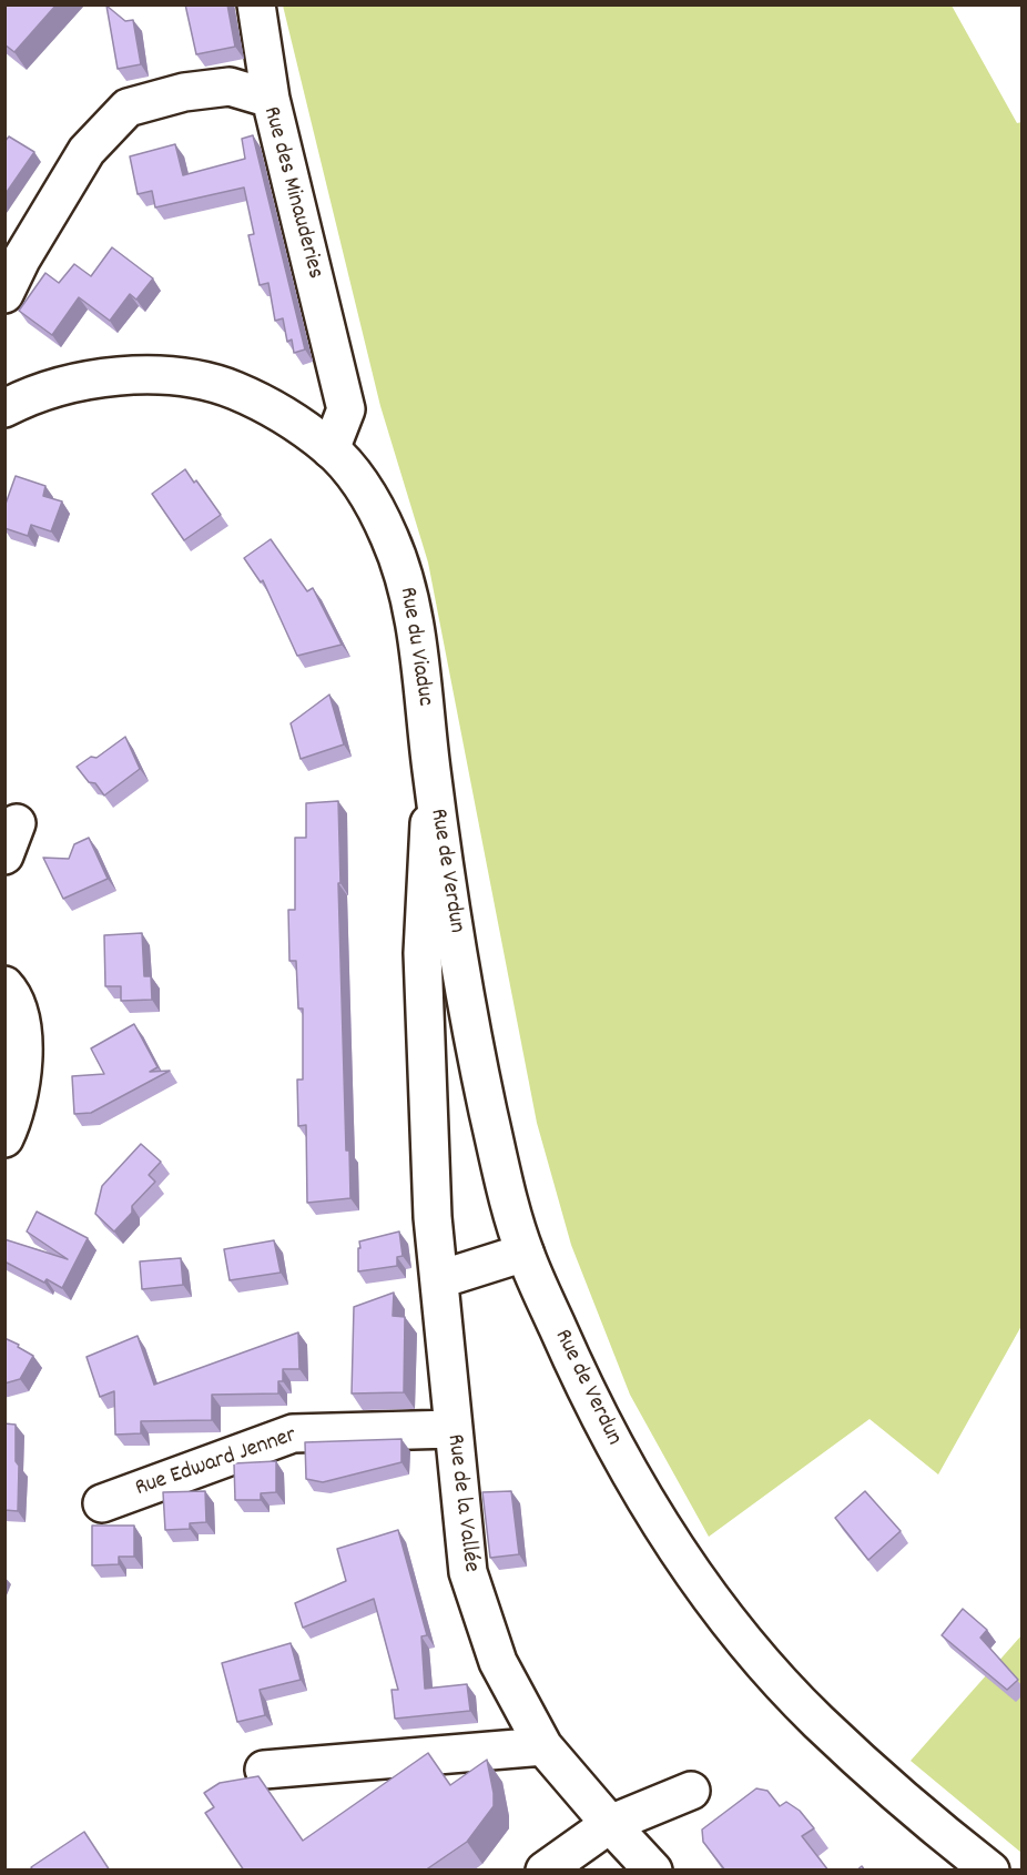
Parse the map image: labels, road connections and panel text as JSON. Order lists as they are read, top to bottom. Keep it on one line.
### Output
{"streets":{"street":["Rue des Minauderies","Rue du Viaduc","Rue de Verdun","Rue Edward Jenner","Rue de la Vallée"]},"crossings":[["Rue des Minauderies","Rue du Viaduc"],["Rue du Viaduc","Rue de Verdun"],["Rue du Viaduc","Rue de la Vallée"],["Rue de Verdun","Rue de la Vallée"],["Rue Edward Jenner","Rue de la Vallée"]]}
